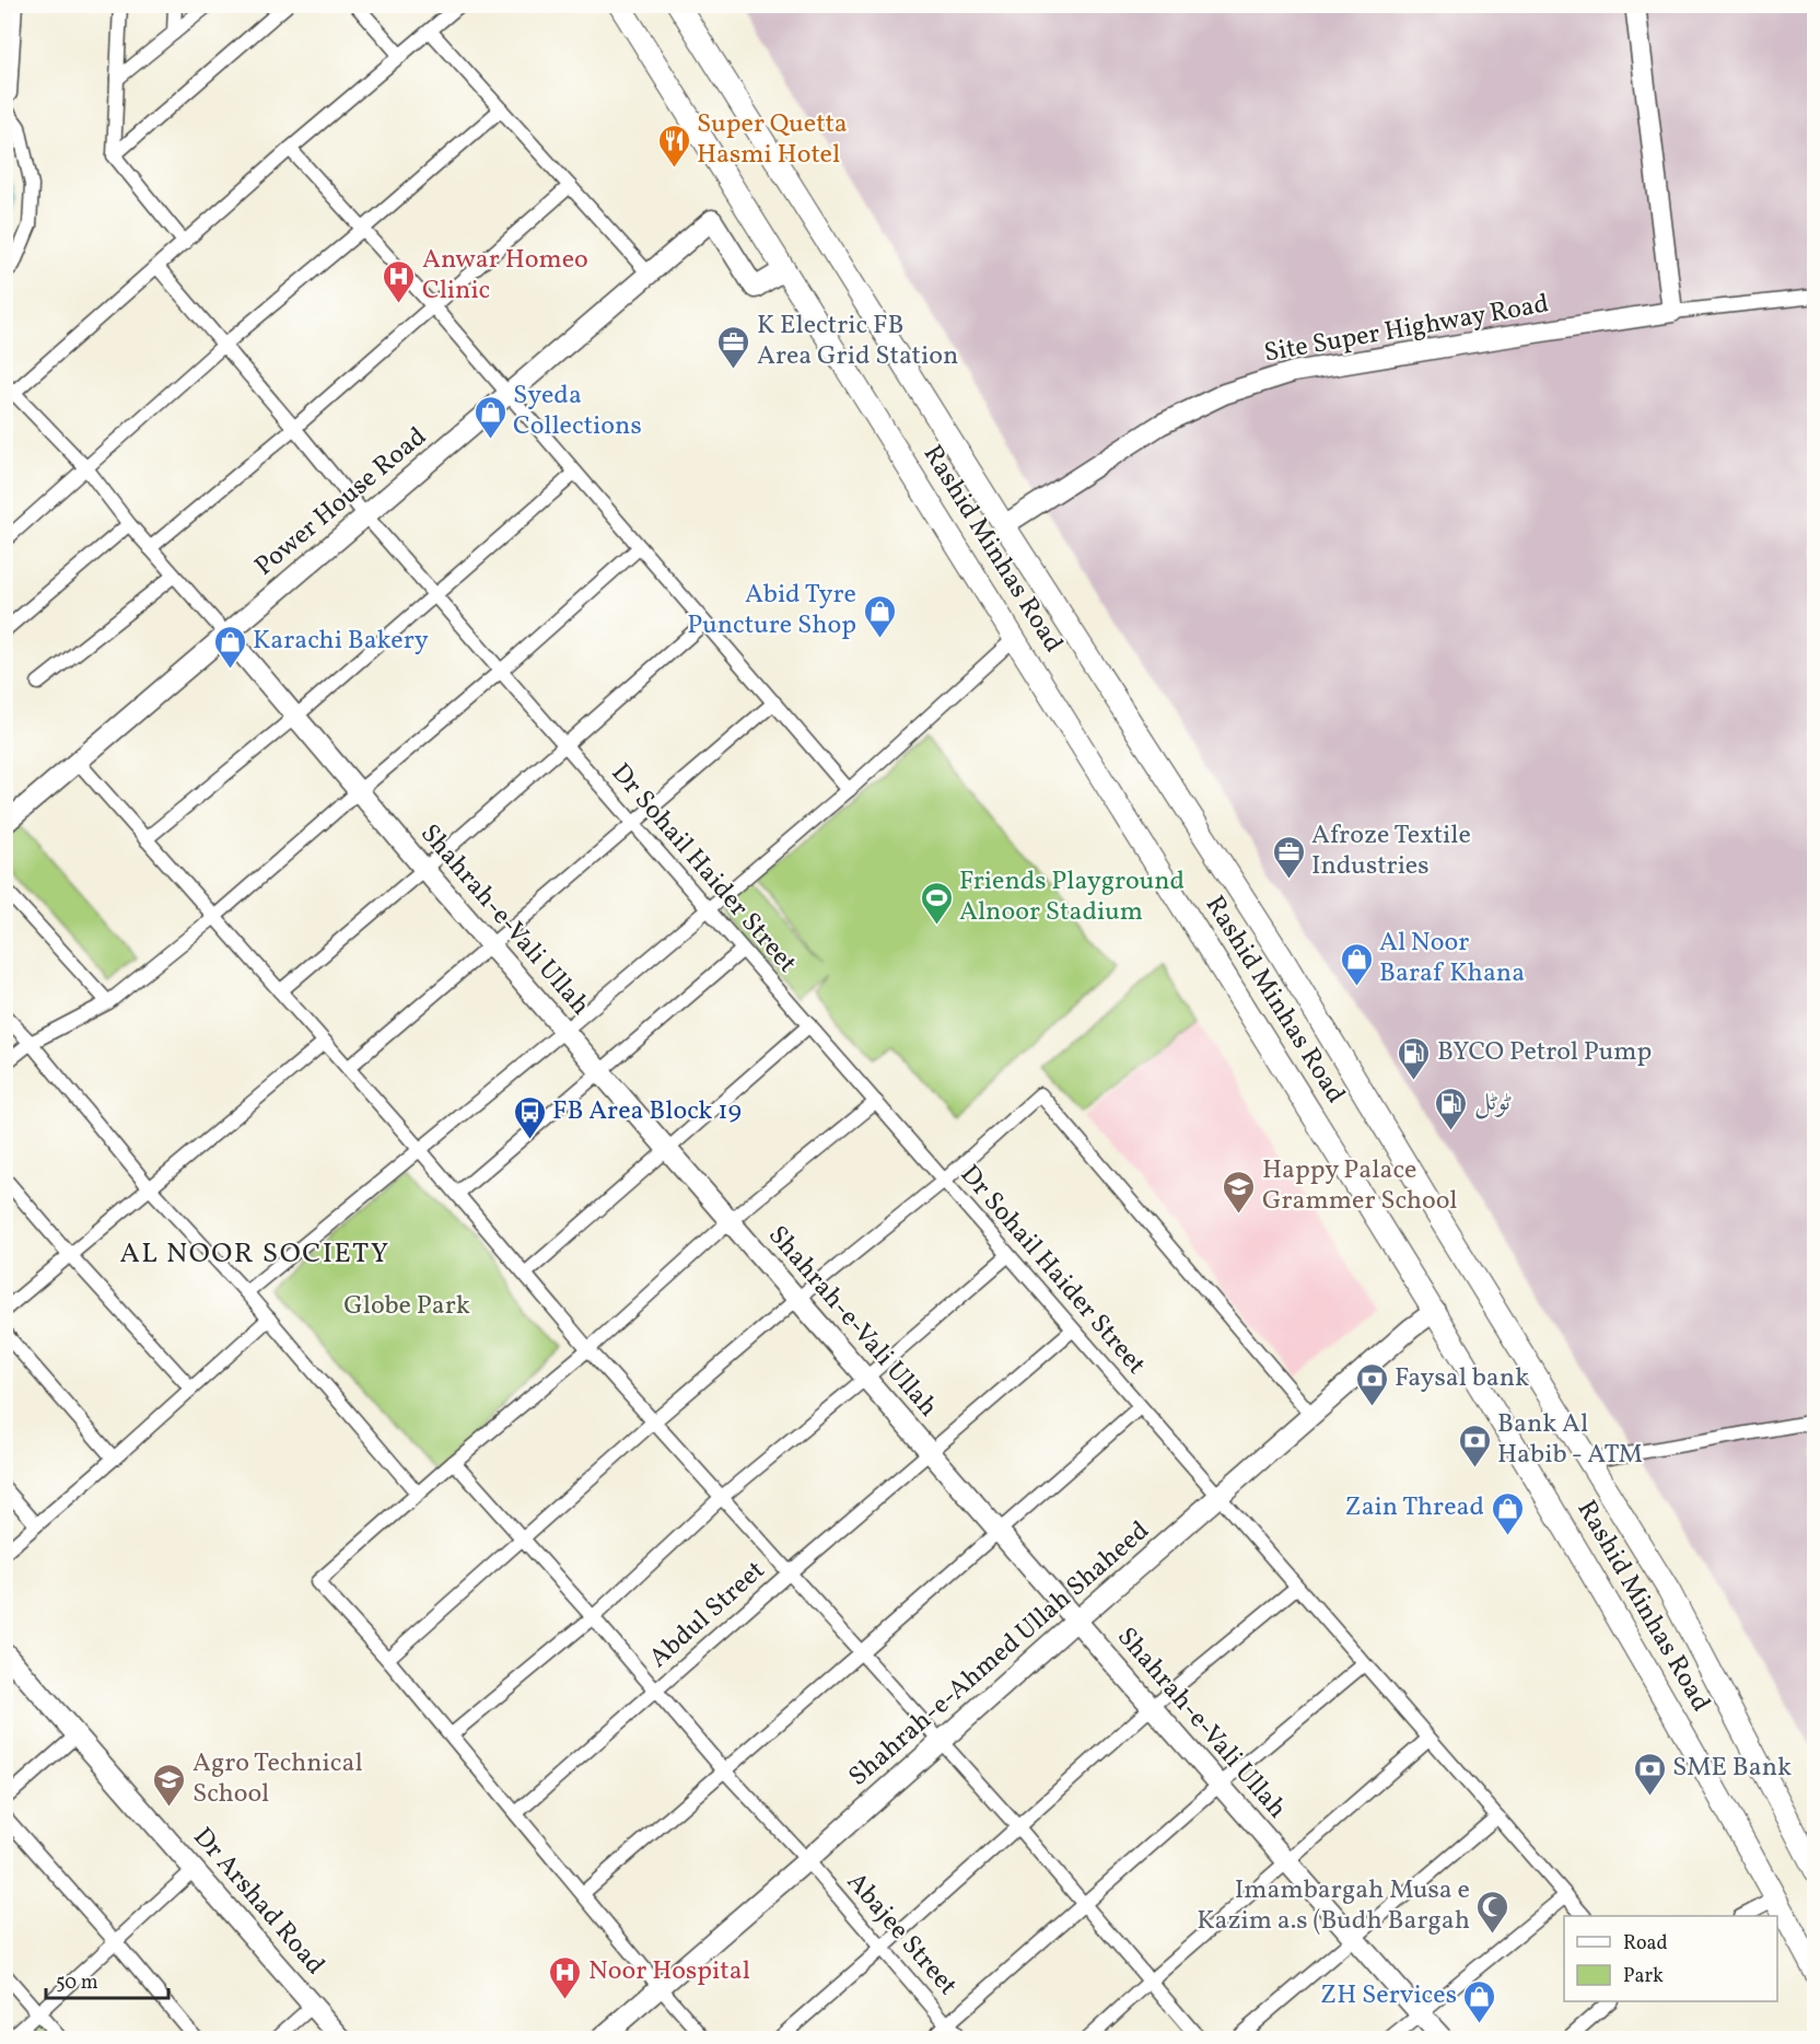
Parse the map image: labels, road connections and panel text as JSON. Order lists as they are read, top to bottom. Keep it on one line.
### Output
{"streets":{"main road":["Rashid Minhas Road"],"street":["Site Super Highway Road","Power House Road","Dr Sohail Haider Street","Shahrah-e-Vali Ullah","Abdul Street","Shahrah-e-Ahmed Ullah Shaheed","Dr Arshad Road","Abajee Street"]},"crossings":[["Site Super Highway Road","Rashid Minhas Road"],["Power House Road","Rashid Minhas Road"],["Power House Road","Dr Sohail Haider Street"],["Power House Road","Shahrah-e-Vali Ullah"],["Rashid Minhas Road","Shahrah-e-Ahmed Ullah Shaheed"],["Dr Sohail Haider Street","Abdul Street"],["Dr Sohail Haider Street","Shahrah-e-Ahmed Ullah Shaheed"],["Shahrah-e-Vali Ullah","Abdul Street"],["Shahrah-e-Vali Ullah","Shahrah-e-Ahmed Ullah Shaheed"],["Abdul Street","Abajee Street"],["Shahrah-e-Ahmed Ullah Shaheed","Abajee Street"]],"districts":["AL NOOR SOCIETY"],"parks":["Globe Park"],"places":{"restaurant":["Super Quetta Hasmi Hotel"],"hospital":["Anwar Homeo Clinic","Noor Hospital"],"office":["K Electric FB Area Grid Station","Afroze Textile Industries"],"shop":["Syeda Collections","Abid Tyre Puncture Shop","Karachi Bakery","Al Noor Baraf Khana","Zain Thread","ZH Services"],"sports":["Friends Playground Alnoor Stadium"],"fuel station":["BYCO Petrol Pump","ٹوٹل"],"bus stop":["FB Area Block 19"],"school or university":["Happy Palace Grammer School","Agro Technical School"],"bank":["Faysal bank","Bank Al Habib - ATM","SME Bank"],"mosque":["Imambargah Musa e Kazim a.s (Budh Bargah"]},"legend":["Road","Park"],"scale_bar":"50 m"}
